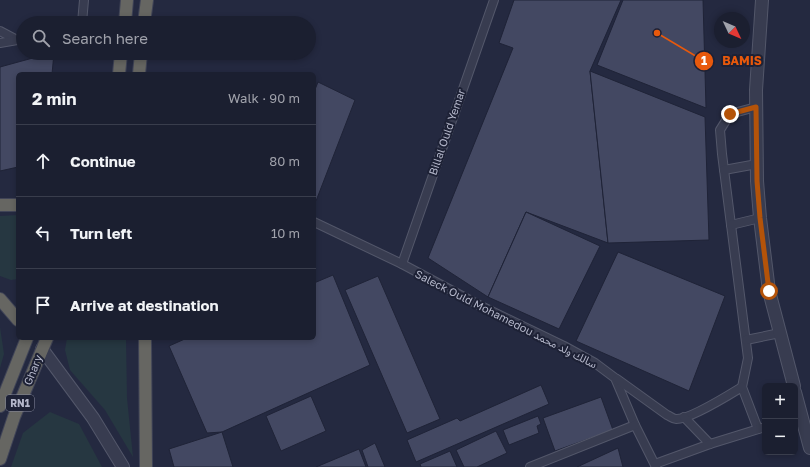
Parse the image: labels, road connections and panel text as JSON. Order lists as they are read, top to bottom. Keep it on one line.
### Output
{"streets":{"highway":["Ghary","RN1"],"lane":["Billal Ould Yemar","Saleck Ould Mohamedou سالك ولد محمد"]},"crossings":[["Billal Ould Yemar","Saleck Ould Mohamedou سالك ولد محمد"]],"places":["BAMIS"],"north":"bottom right","page":{"search":"Search here","heading":["2 min","Walk · 90 m"],"list":[["Continue","80 m"],["Turn left","10 m"],"Arrive at destination"],"map_buttons":["+","−"]}}
